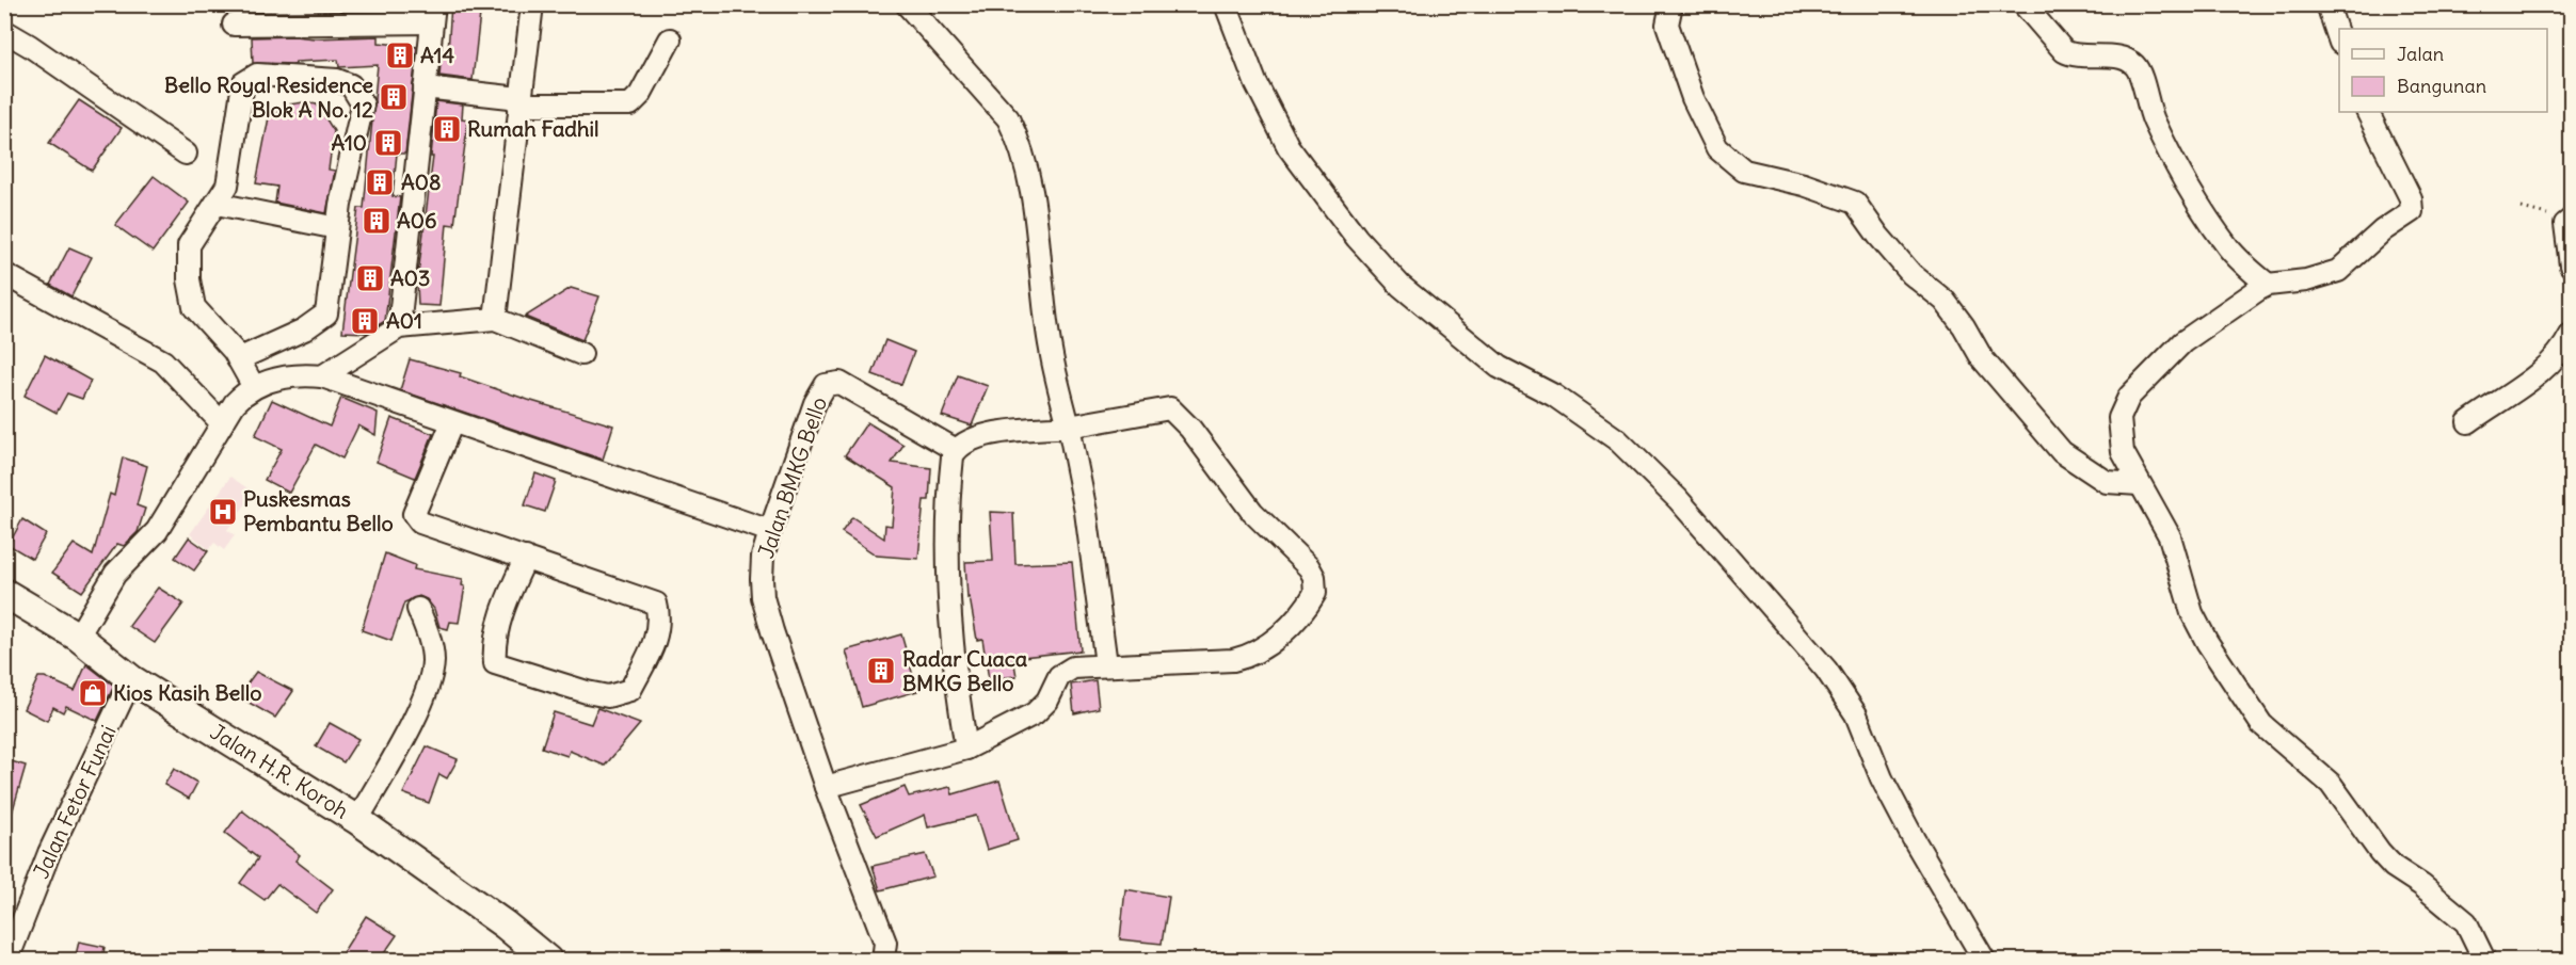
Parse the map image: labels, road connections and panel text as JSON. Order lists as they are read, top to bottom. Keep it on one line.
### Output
{"streets":{"main road":["Jalan H.R. Koroh"],"street":["Jalan BMKG Bello","Jalan Fetor Funai"]},"crossings":[["Jalan H.R. Koroh","Jalan Fetor Funai"]],"places":{"building":["A14","Bello Royal Residence Blok A No. 12","Rumah Fadhil","A10","A08","A06","A03","A01","Radar Cuaca BMKG Bello"],"hospital":["Puskesmas Pembantu Bello"],"shop":["Kios Kasih Bello"]},"legend":["Jalan","Bangunan"]}
